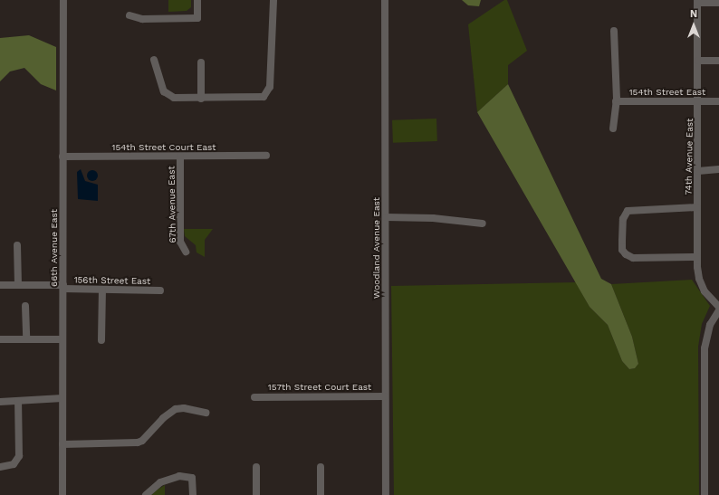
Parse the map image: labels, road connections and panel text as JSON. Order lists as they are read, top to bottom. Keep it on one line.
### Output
{"streets":{"street":["154th Street East","154th Street Court East","74th Avenue East","67th Avenue East","66th Avenue East","Woodland Avenue East","156th Street East","157th Street Court East"]},"crossings":[["154th Street East","74th Avenue East"],["154th Street Court East","67th Avenue East"],["154th Street Court East","66th Avenue East"],["66th Avenue East","156th Street East"],["Woodland Avenue East","157th Street Court East"]],"north":"top"}
